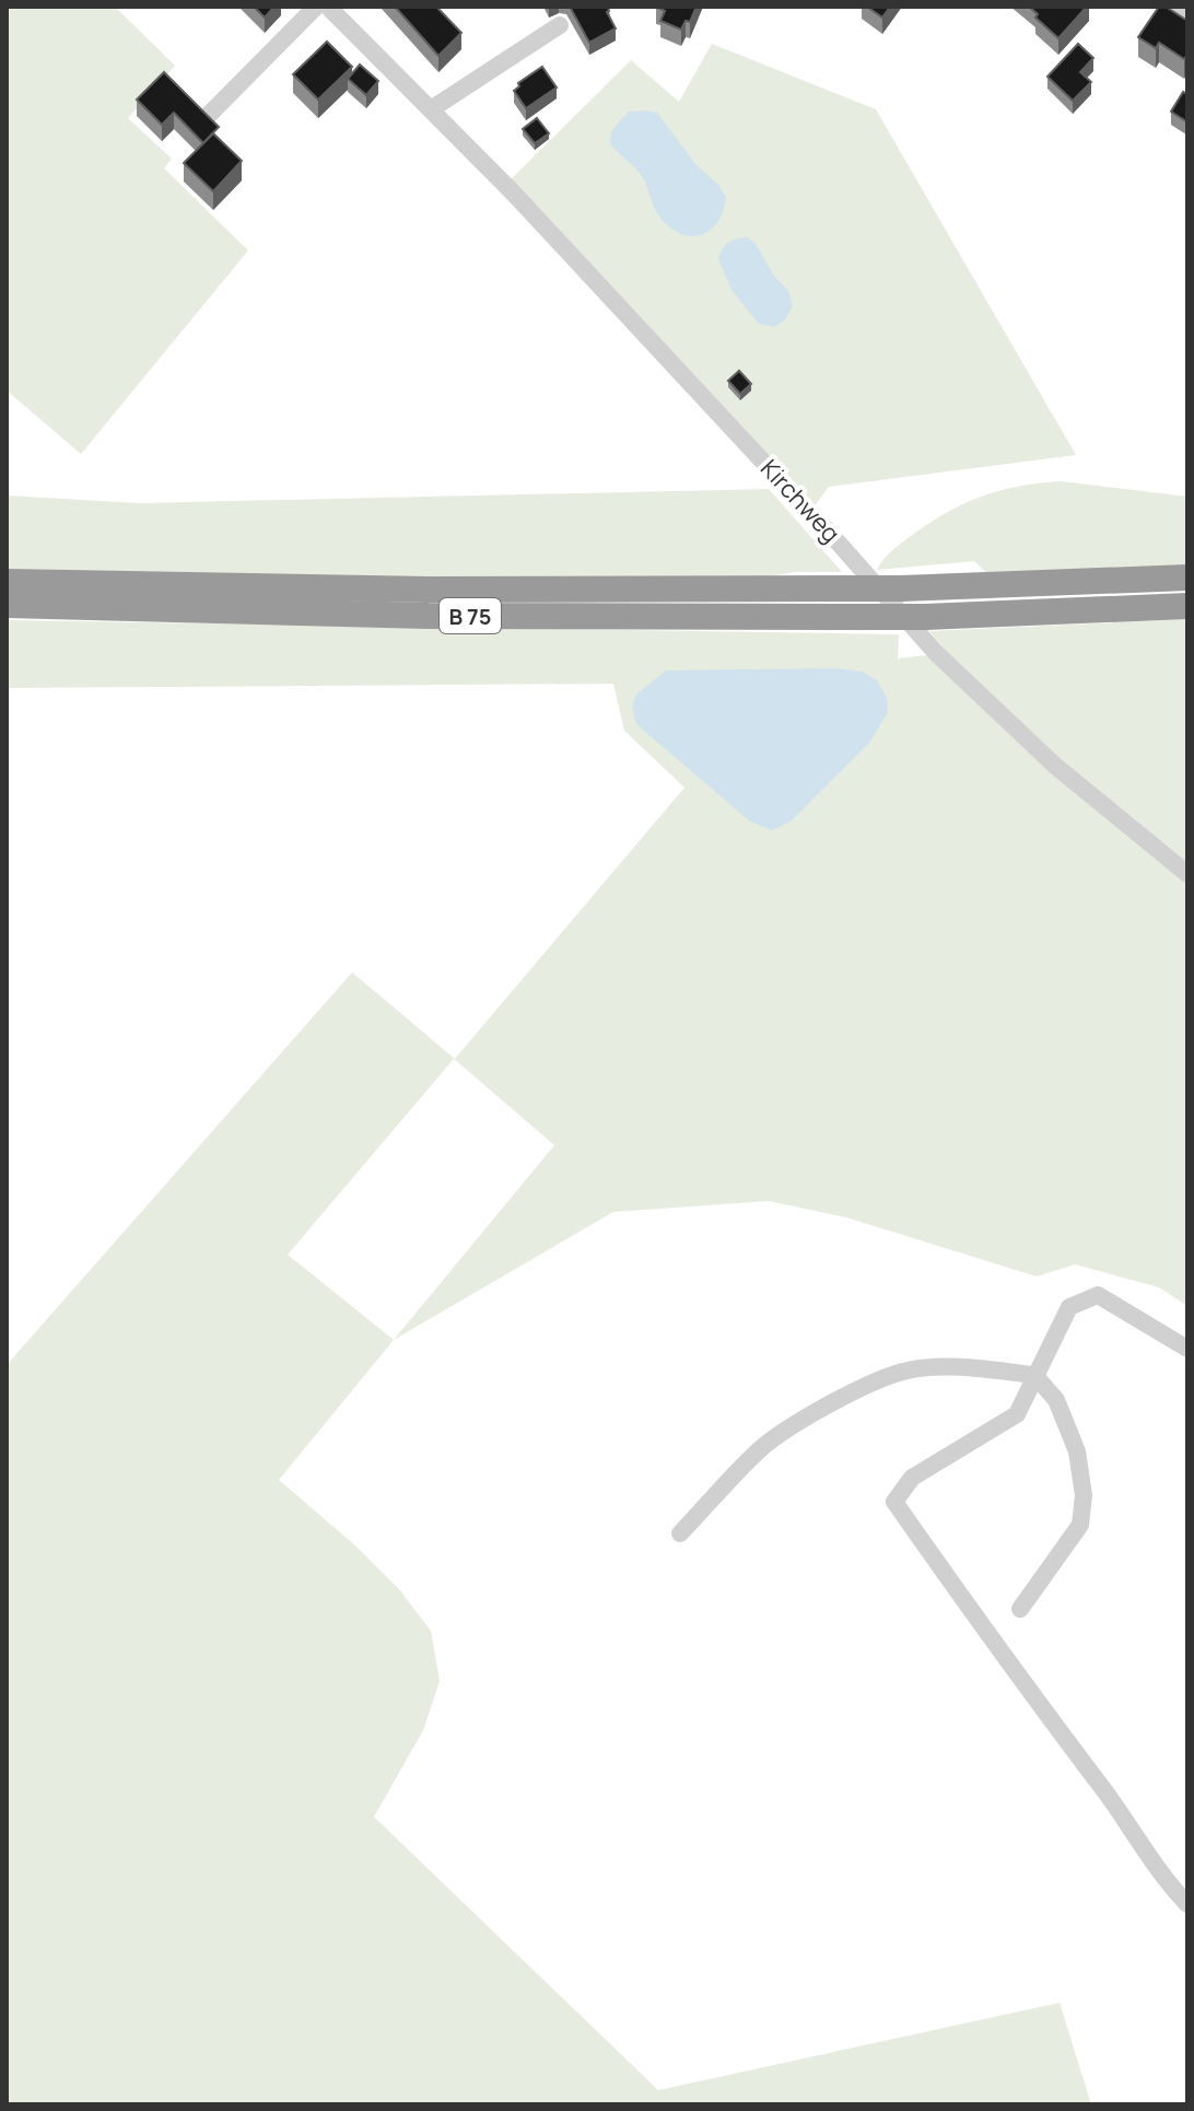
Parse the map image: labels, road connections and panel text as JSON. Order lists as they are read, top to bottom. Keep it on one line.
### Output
{"streets":{"highway":["B 75"],"street":["Kirchweg"]}}
